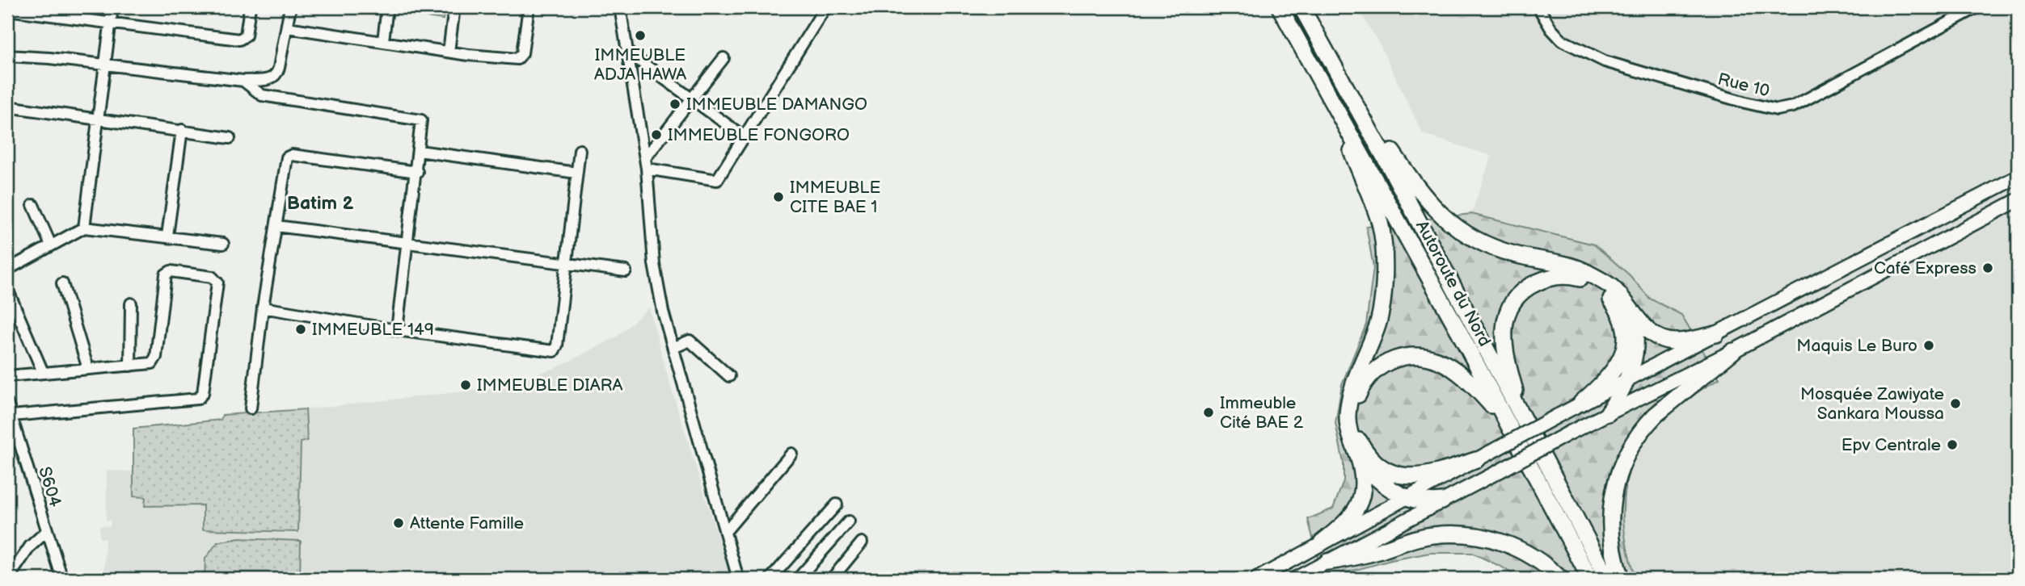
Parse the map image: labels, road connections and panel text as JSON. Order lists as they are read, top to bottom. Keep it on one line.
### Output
{"streets":{"highway":["Autoroute du Nord"],"street":["Rue 10","S604"]},"districts":["Batim 2"],"places":["IMMEUBLE ADJA HAWA","IMMEUBLE DAMANGO","IMMEUBLE FONGORO","IMMEUBLE CITE BAE 1","Café Express","IMMEUBLE 149","Maquis Le Buro","IMMEUBLE DIARA","Mosquée Zawiyate Sankara Moussa","Immeuble Cité BAE 2","Epv Centrale","Attente Famille"]}
